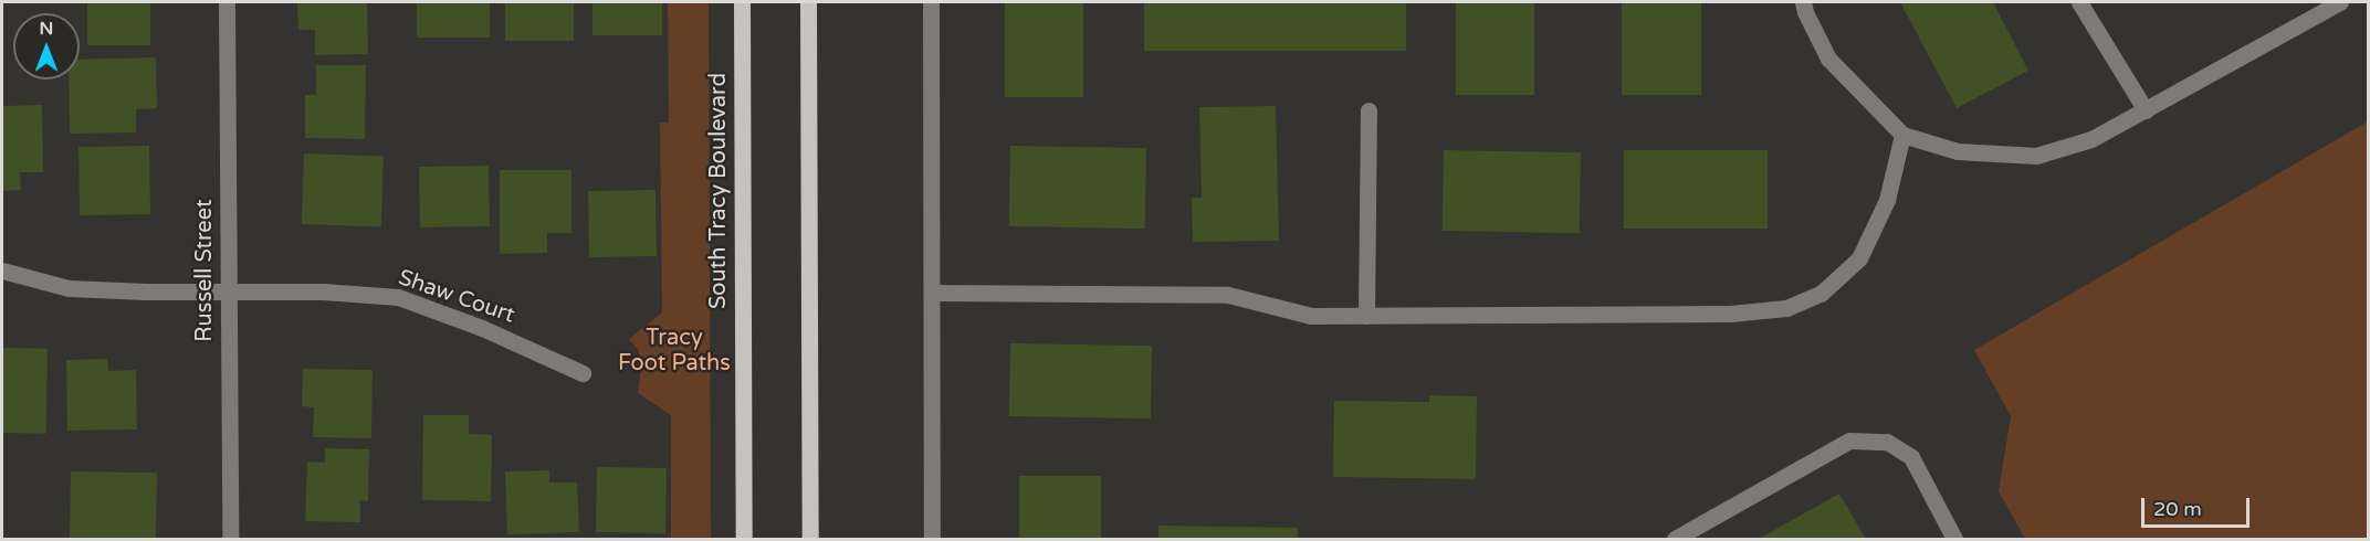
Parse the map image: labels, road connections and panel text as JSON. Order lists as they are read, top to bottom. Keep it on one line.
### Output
{"streets":{"main road":["South Tracy Boulevard"],"street":["Russell Street","Shaw Court"]},"crossings":[["Russell Street","Shaw Court"]],"parks":["Tracy Foot Paths"],"scale_bar":"20 m","north":"top"}
